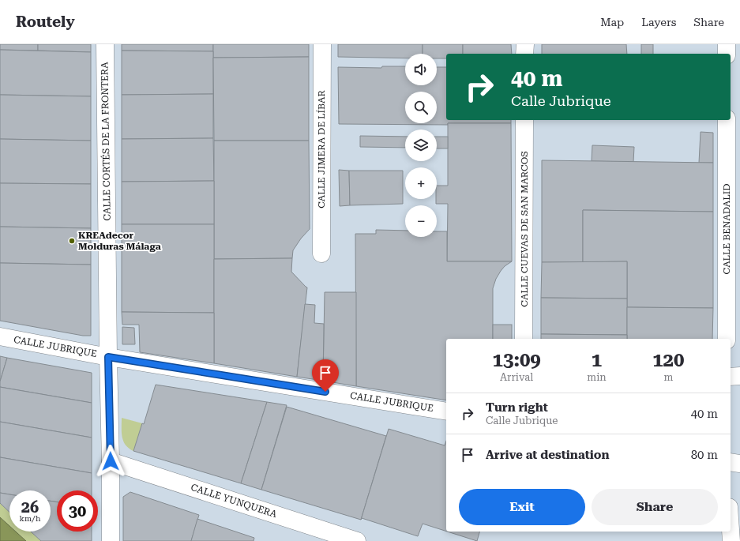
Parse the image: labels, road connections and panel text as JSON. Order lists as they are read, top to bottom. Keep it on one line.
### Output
{"streets":{"street":["CALLE CORTÉS DE LA FRONTERA","CALLE JIMERA DE LÍBAR","CALLE CUEVAS DE SAN MARCOS","CALLE BENADALID","CALLE JUBRIQUE","CALLE YUNQUERA"]},"crossings":[["CALLE CORTÉS DE LA FRONTERA","CALLE JUBRIQUE"],["CALLE CORTÉS DE LA FRONTERA","CALLE YUNQUERA"]],"places":["KREAdecor Molduras Málaga"],"page":{"header":"Routely","nav":["Map","Layers","Share"],"map_buttons":["+","−"],"turn":["40 m","Calle Jubrique"],"eta":["13:09","Arrival","1","min","120","m"],"list":[{"name":"Turn right","note":"Calle Jubrique","value":"40 m"},{"name":"Arrive at destination","value":"80 m"}],"buttons":["Exit","Share"],"speed":"26 km/h","limit":"30"}}
